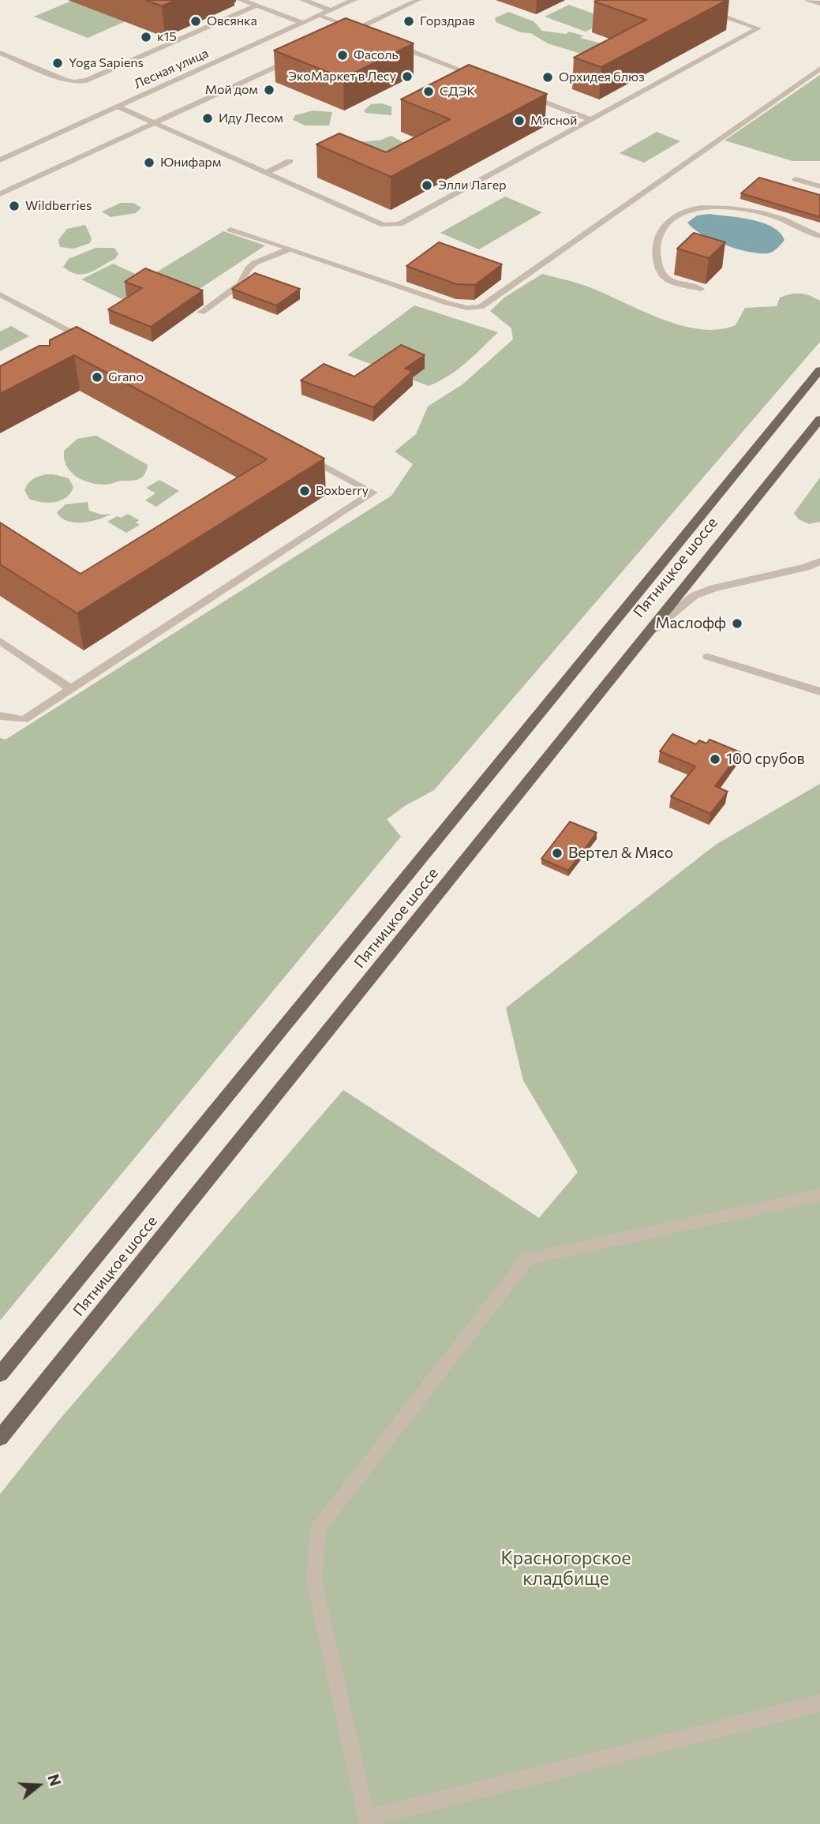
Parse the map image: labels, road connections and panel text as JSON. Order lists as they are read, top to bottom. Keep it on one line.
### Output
{"streets":{"main road":["Пятницкое шоссе"],"street":["Лесная улица"]},"parks":["Красногорское кладбище"],"places":["Овсянка","Горздрав","к15","Фасоль","Yoga Sapiens","ЭкоМаркет в Лесу","Орхидея блюз","Мой дом","СДЭК","Иду Лесом","Мясной","Юнифарм","Элли Лагер","Wildberries","Grano","Boxberry","Маслофф","100 срубов","Вертел & Мясо"],"north":"right"}
